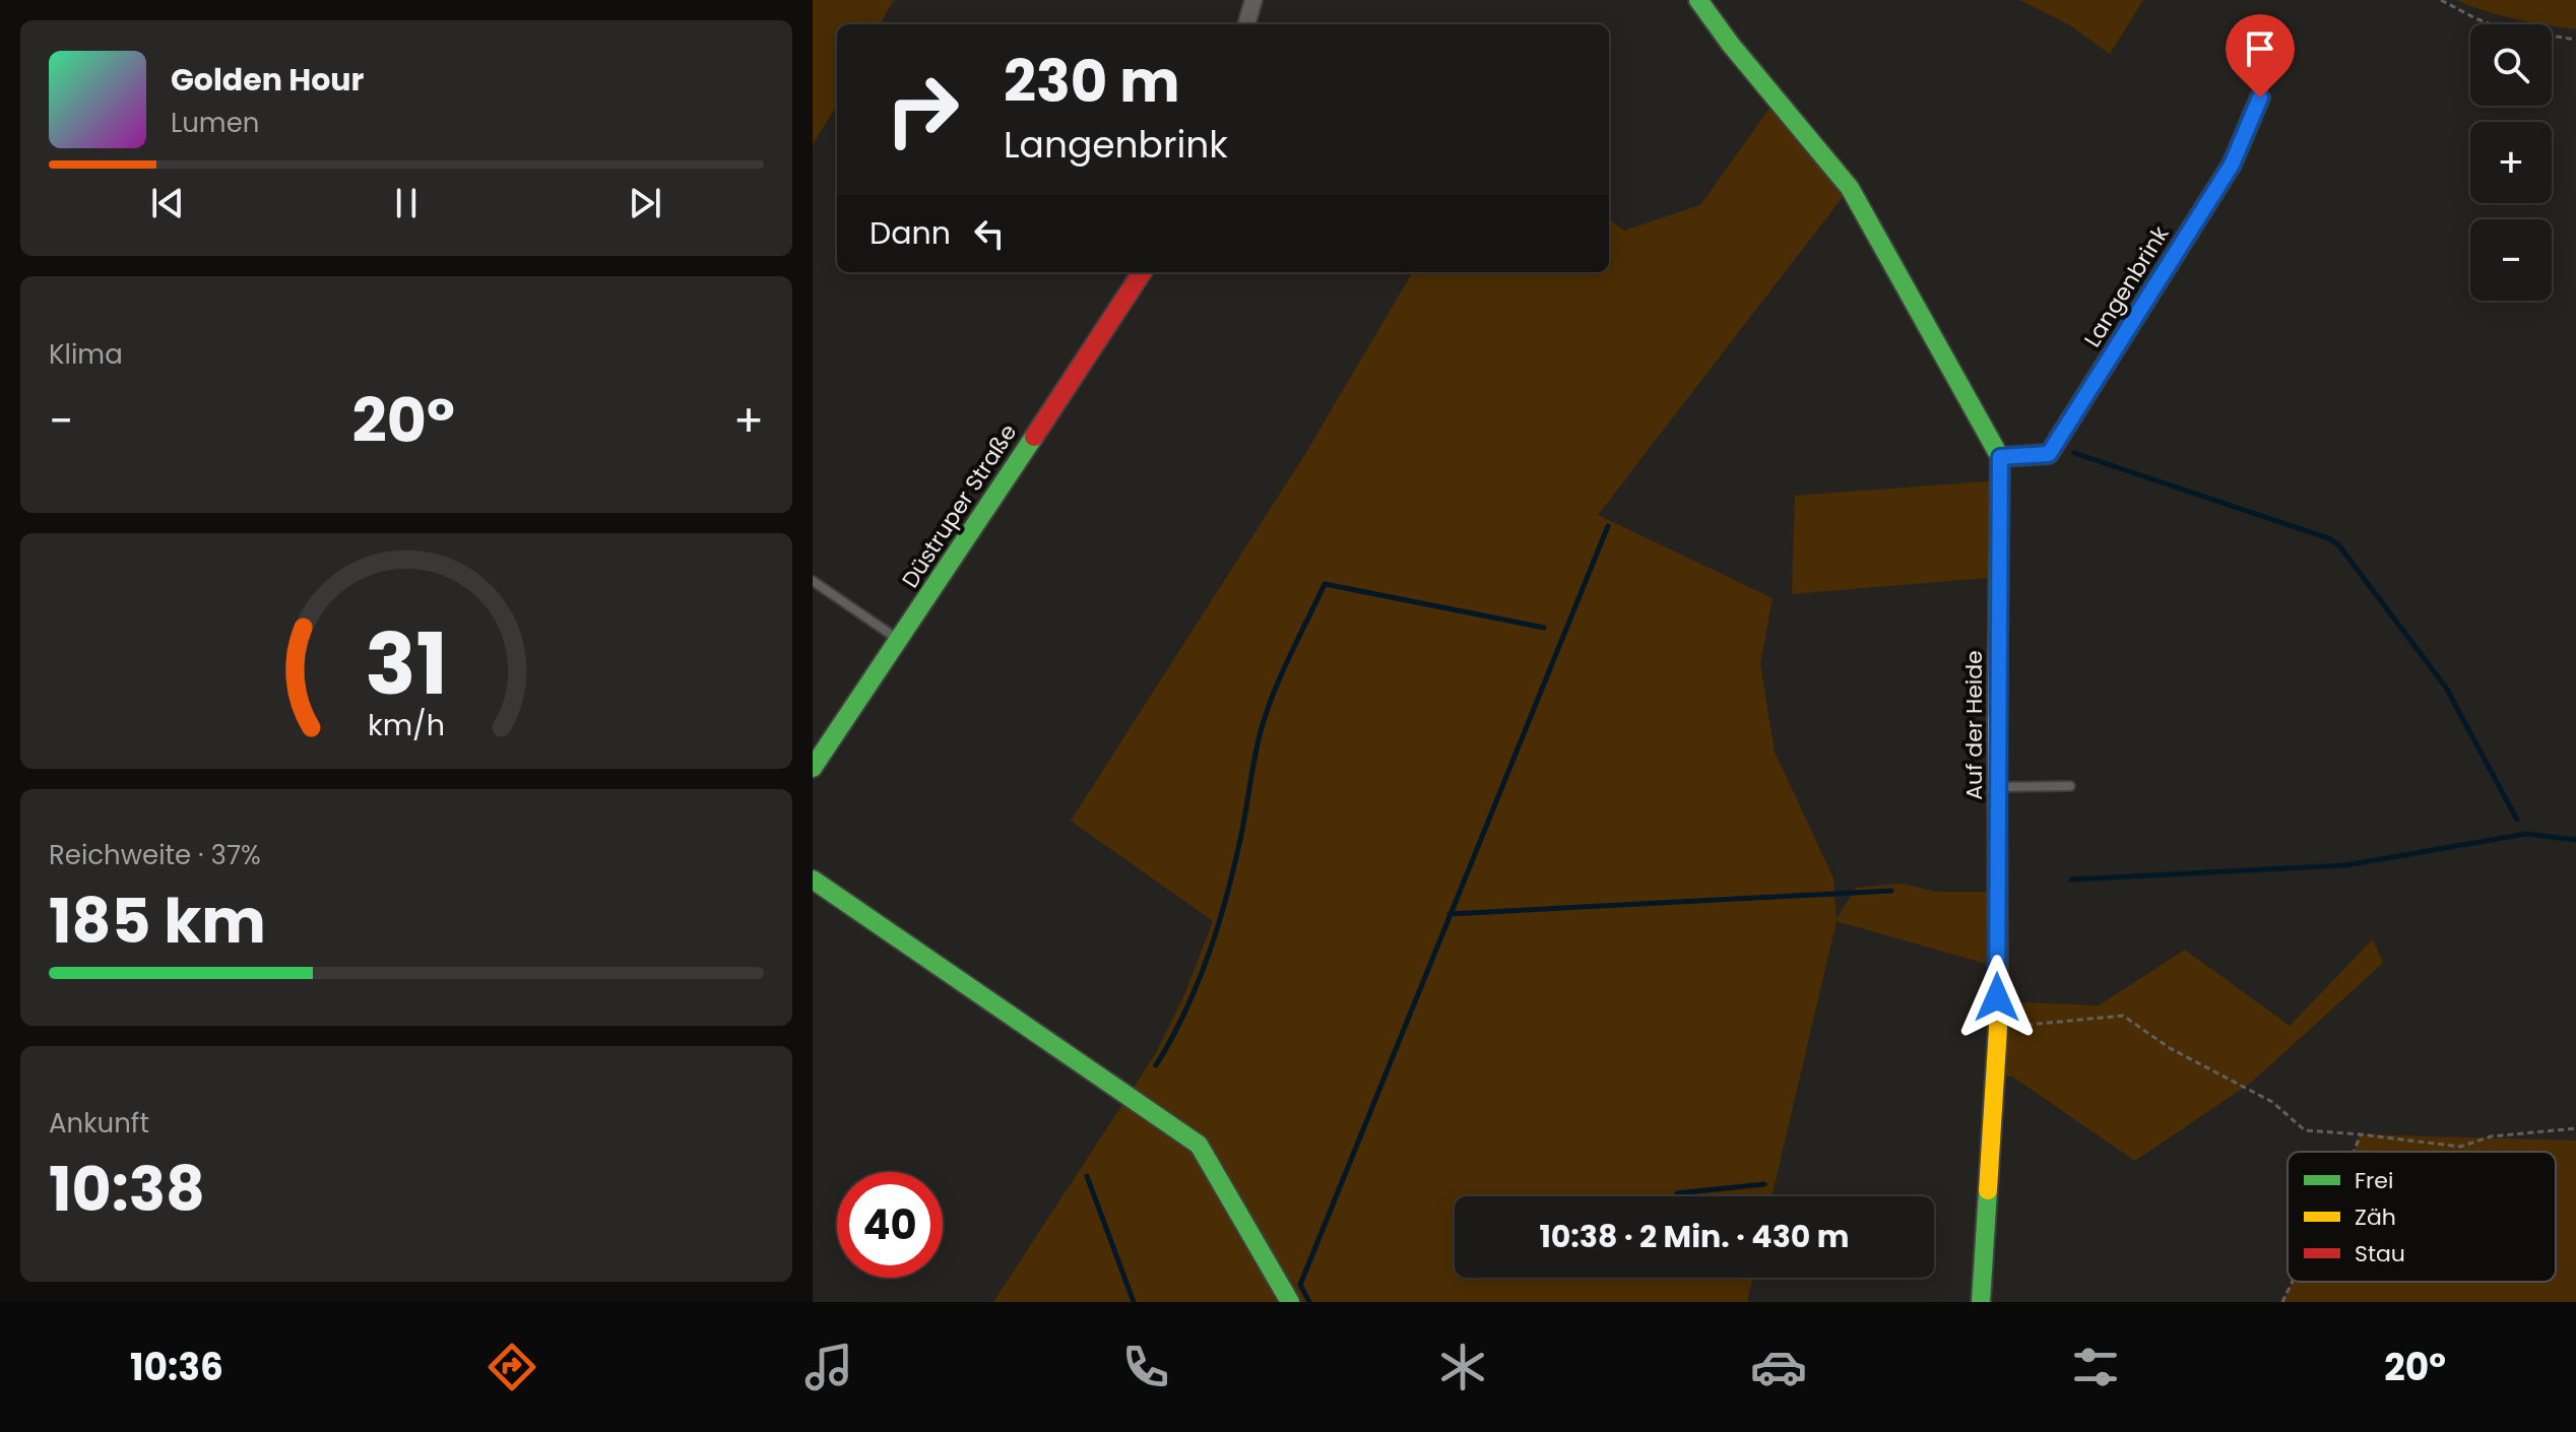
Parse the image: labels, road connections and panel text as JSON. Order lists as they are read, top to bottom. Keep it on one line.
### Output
{"streets":{"street":["Langenbrink","Düstruper Straße","Auf der Heide"]},"crossings":[["Langenbrink","Auf der Heide"]],"legend":["Frei","Zäh","Stau"],"page":{"map_buttons":["+","−"],"turn":["230 m","Langenbrink"],"song":["Golden Hour","Lumen"],"then":"Dann","tile":["Klima",["Reichweite · 37%","185 km"],["Ankunft","10:38"]],"heat":["−","20°","+"],"limit":"40","trip":"10:38 · 2 Min. · 430 m","tabs":["10:36","20°"],"gauge":["31","km/h"]}}
